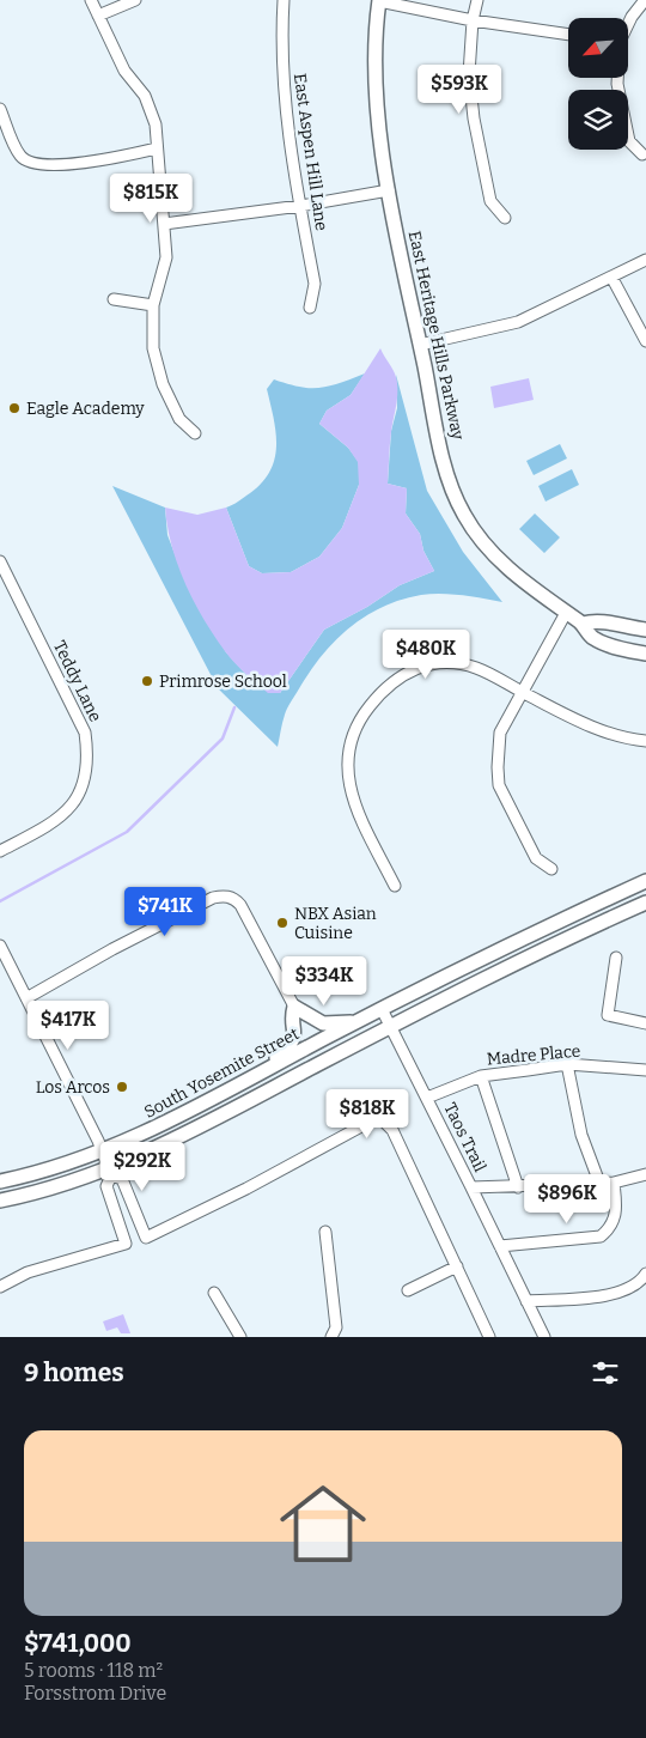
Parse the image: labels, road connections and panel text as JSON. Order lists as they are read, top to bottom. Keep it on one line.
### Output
{"streets":{"main road":["East Heritage Hills Parkway","South Yosemite Street"],"street":["East Aspen Hill Lane","Teddy Lane","Madre Place","Taos Trail"]},"crossings":[["Madre Place","Taos Trail"],["South Yosemite Street","Taos Trail"]],"places":["Eagle Academy","Primrose School","NBX Asian Cuisine","Los Arcos"],"north":"bottom left","page":{"price":["$593K","$815K","$480K","$741K","$334K","$417K","$818K","$292K","$896K"],"heading":"9 homes","list":[{"name":"$741,000","note":"5 rooms · 118 m² · Forsstrom Drive"}]}}
